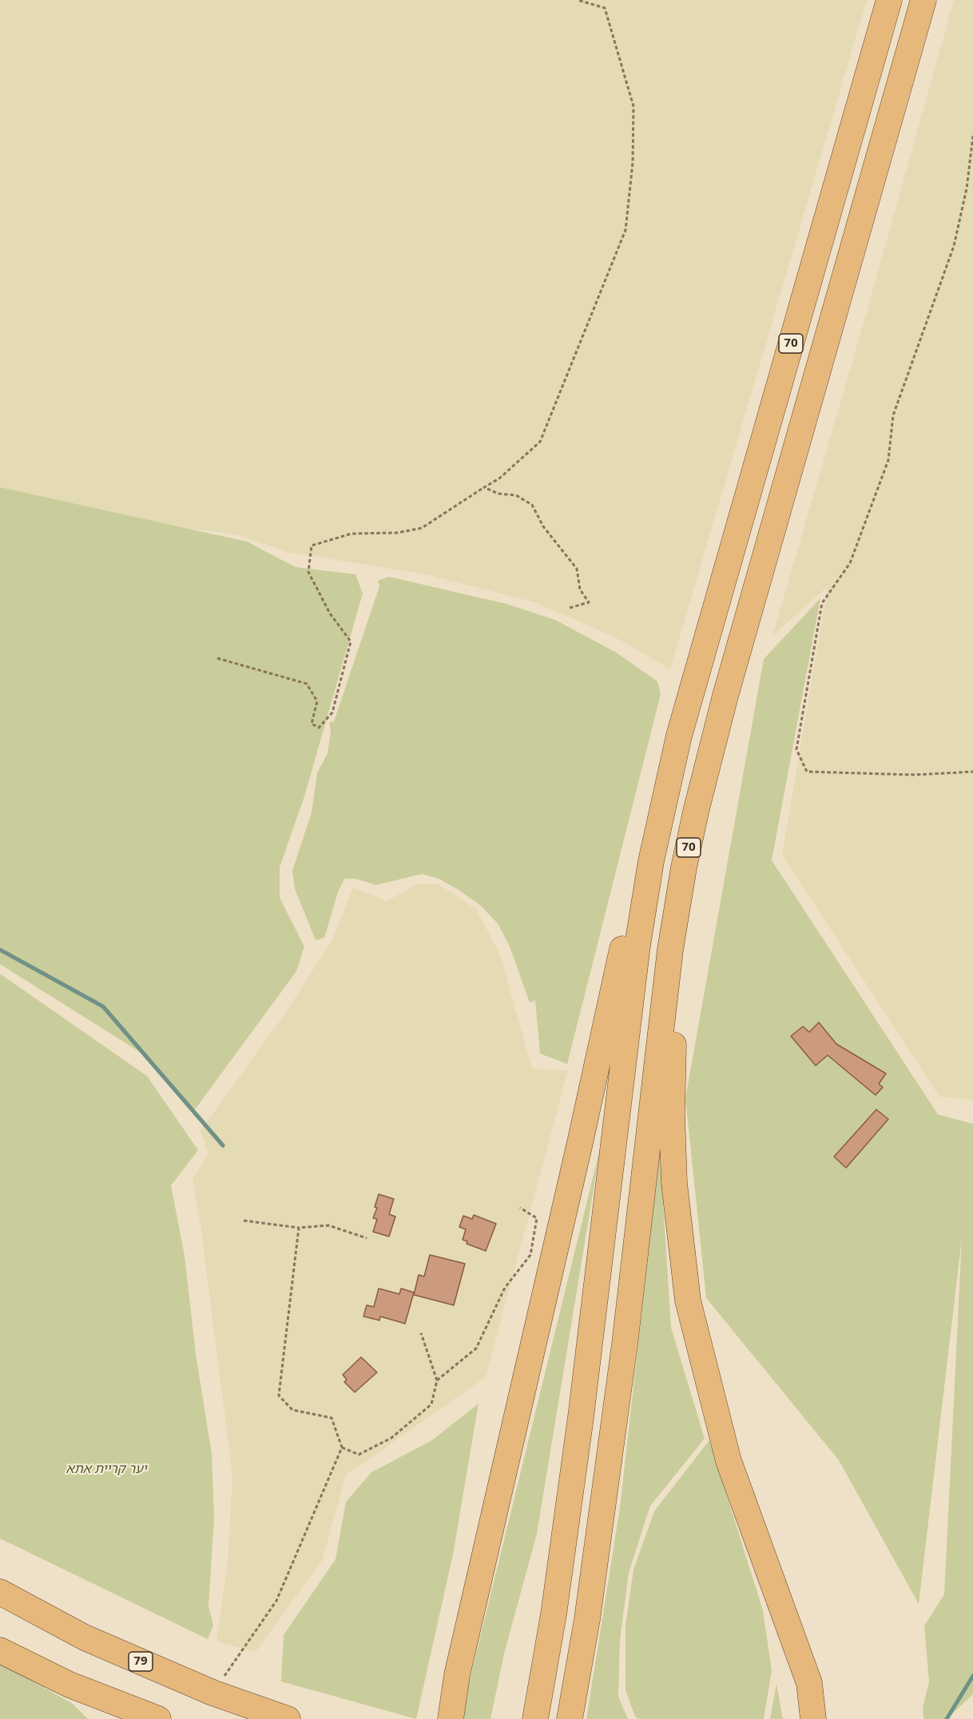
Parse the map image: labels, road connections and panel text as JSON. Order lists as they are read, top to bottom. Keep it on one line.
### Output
{"streets":{"highway":["70","79"]},"parks":["יער קריית אתא"]}
